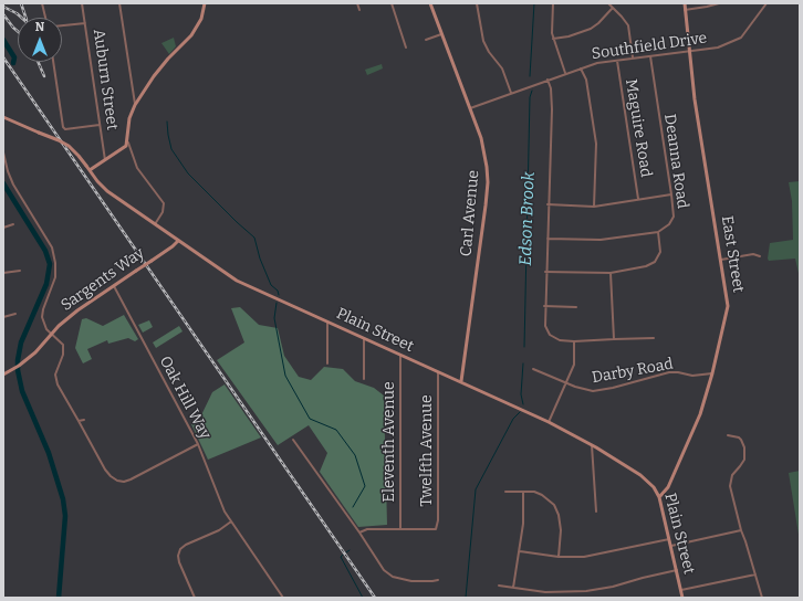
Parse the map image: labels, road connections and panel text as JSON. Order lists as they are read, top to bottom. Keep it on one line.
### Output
{"streets":{"street":["Southfield Drive","Auburn Street","Maguire Road","Deanna Road","Carl Avenue","East Street","Sargents Way","Plain Street","Darby Road","Oak Hill Way","Eleventh Avenue","Twelfth Avenue"]},"crossings":[["Southfield Drive","Maguire Road"],["Southfield Drive","Deanna Road"],["Southfield Drive","Carl Avenue"],["Southfield Drive","East Street"],["Carl Avenue","Plain Street"],["East Street","Plain Street"],["East Street","Darby Road"],["Sargents Way","Plain Street"],["Sargents Way","Oak Hill Way"],["Plain Street","Eleventh Avenue"],["Plain Street","Twelfth Avenue"],["Eleventh Avenue","Twelfth Avenue"]],"water":["Edson Brook"],"north":"top"}
